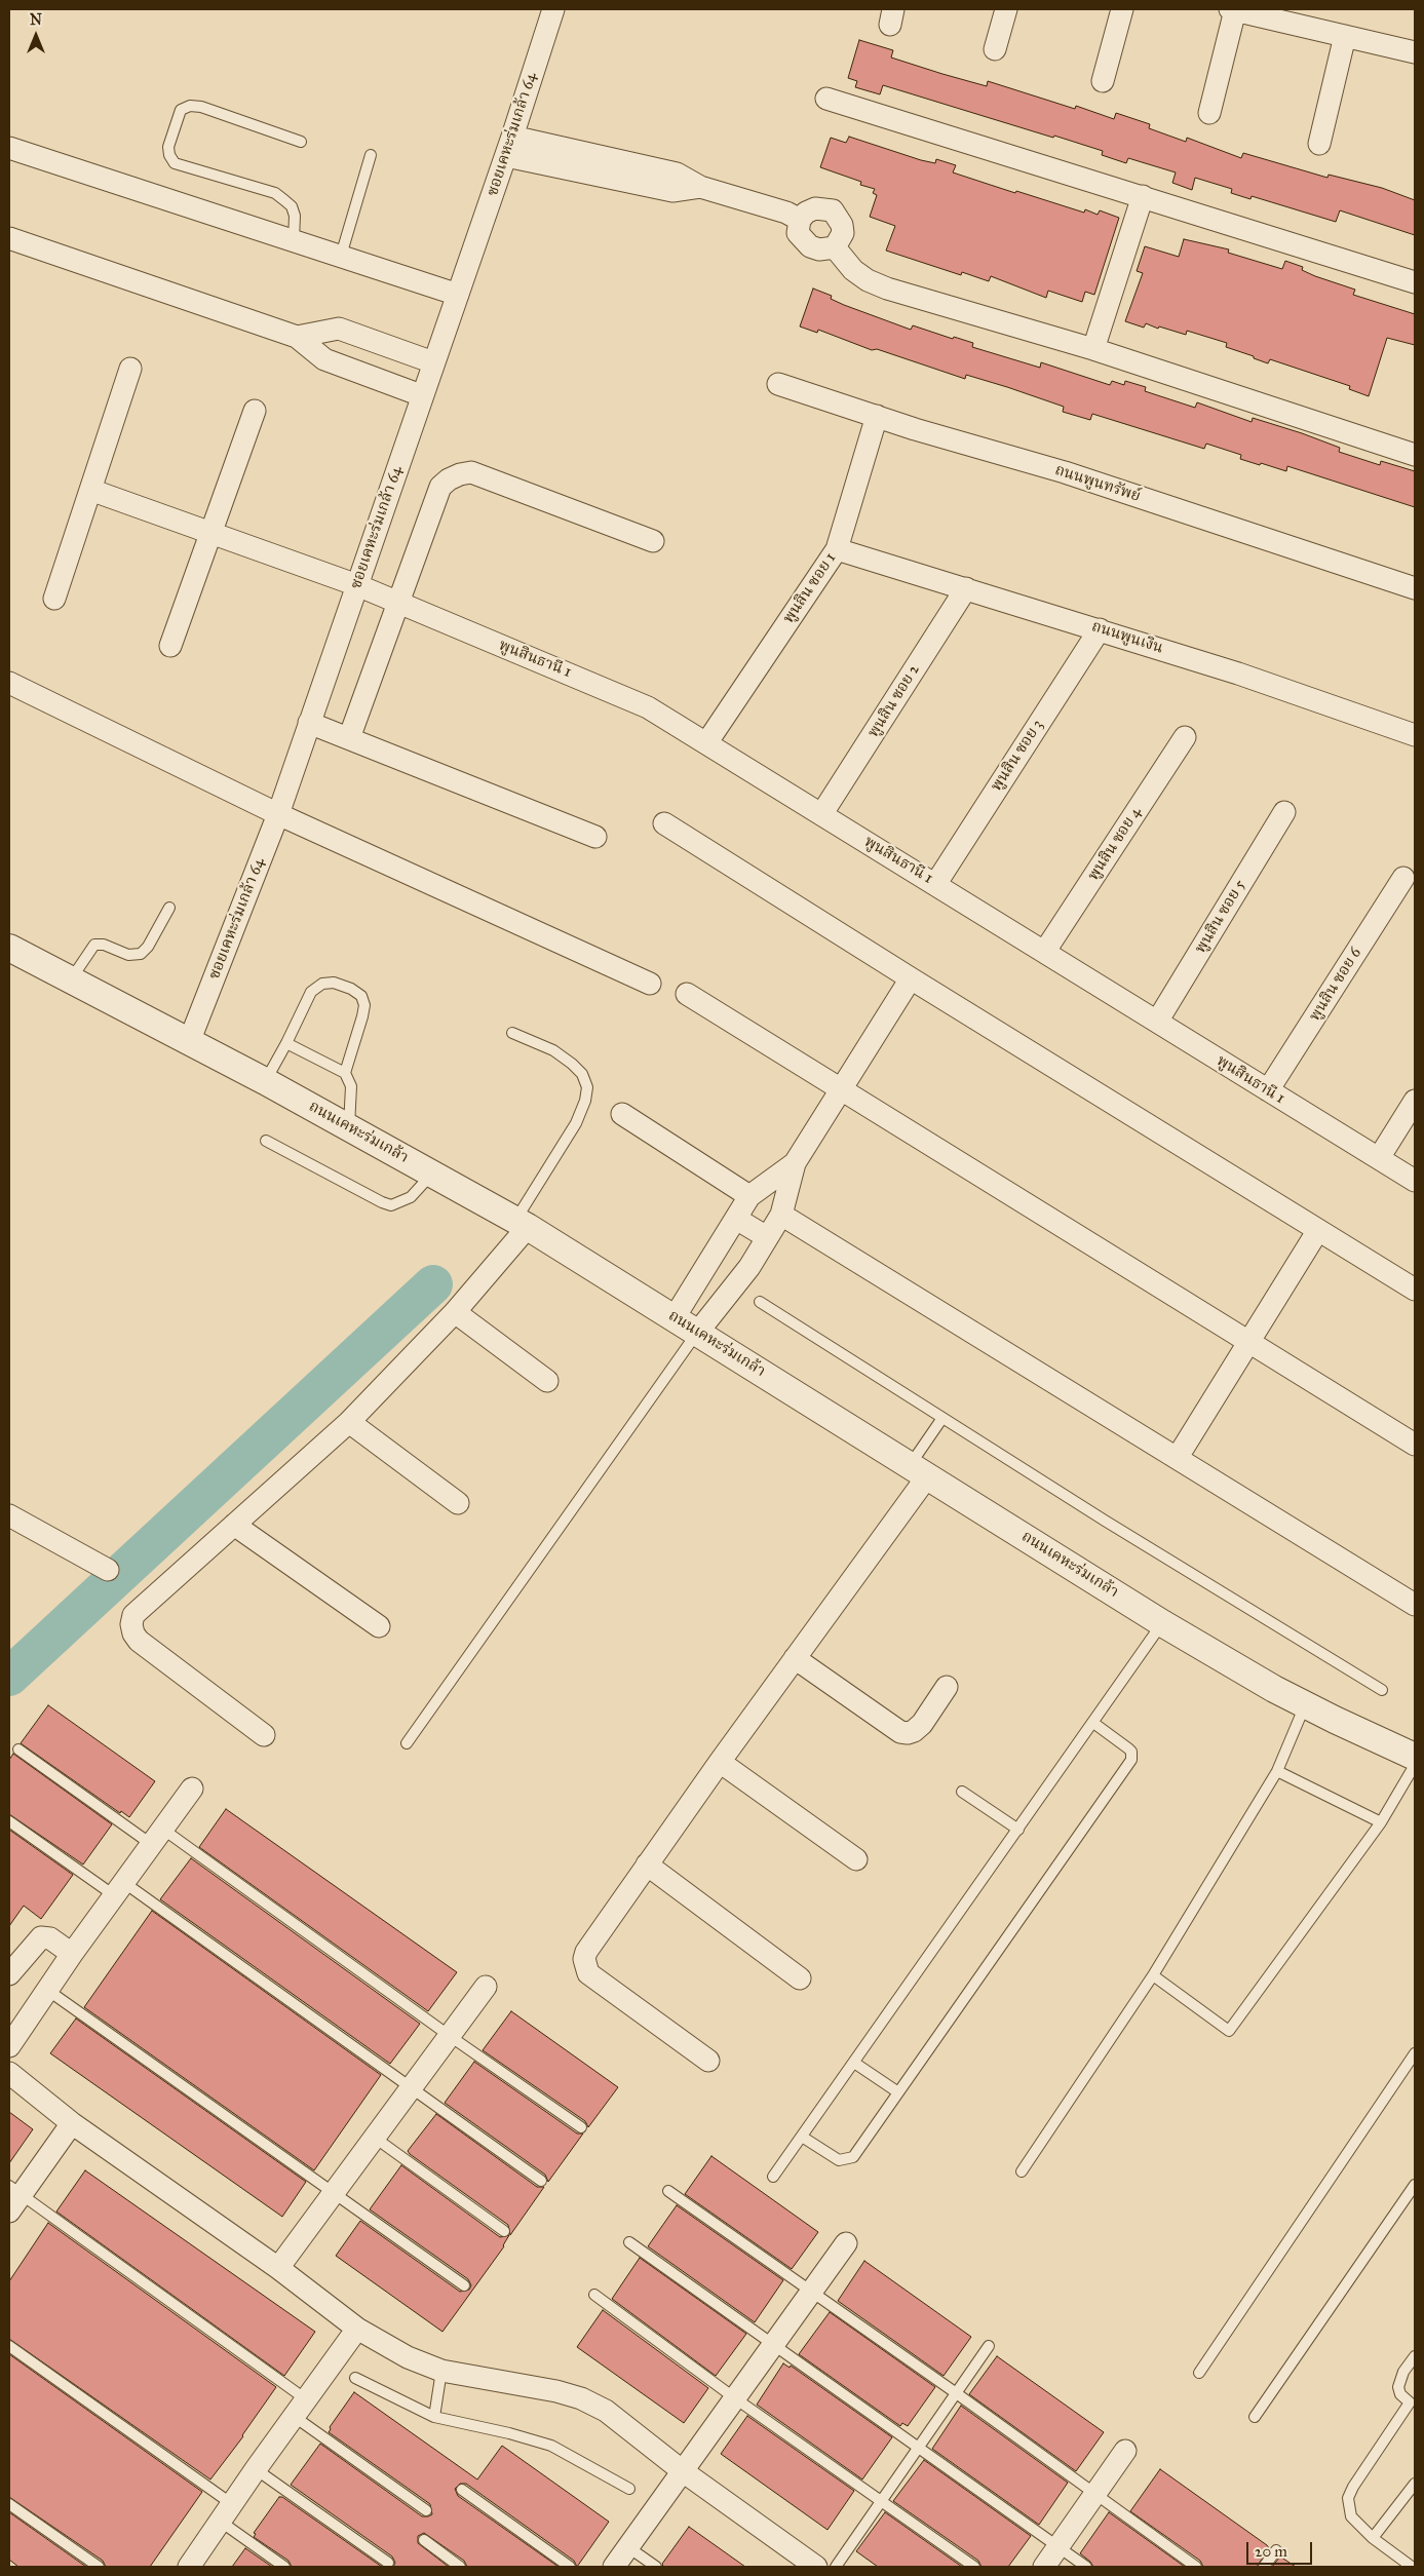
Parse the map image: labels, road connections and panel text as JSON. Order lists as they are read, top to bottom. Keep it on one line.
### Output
{"streets":{"street":["ซอยเคหะร่มเกล้า 64","ถนนพูนทรัพย์","พูนสิน ซอย 1","ถนนพูนเงิน","พูนสินธานี 1","พูนสิน ซอย 2","พูนสิน ซอย 3","พูนสิน ซอย 4","พูนสิน ซอย 5","พูนสิน ซอย 6","ถนนเคหะร่มเกล้า"]},"crossings":[["ซอยเคหะร่มเกล้า 64","พูนสินธานี 1"],["ซอยเคหะร่มเกล้า 64","ถนนเคหะร่มเกล้า"],["ถนนพูนทรัพย์","พูนสิน ซอย 1"],["พูนสิน ซอย 1","ถนนพูนเงิน"],["พูนสิน ซอย 1","พูนสินธานี 1"],["ถนนพูนเงิน","พูนสิน ซอย 2"],["ถนนพูนเงิน","พูนสิน ซอย 3"],["พูนสินธานี 1","พูนสิน ซอย 2"],["พูนสินธานี 1","พูนสิน ซอย 3"],["พูนสินธานี 1","พูนสิน ซอย 4"],["พูนสินธานี 1","พูนสิน ซอย 5"],["พูนสินธานี 1","พูนสิน ซอย 6"]],"scale_bar":"20 m","north":"top"}
